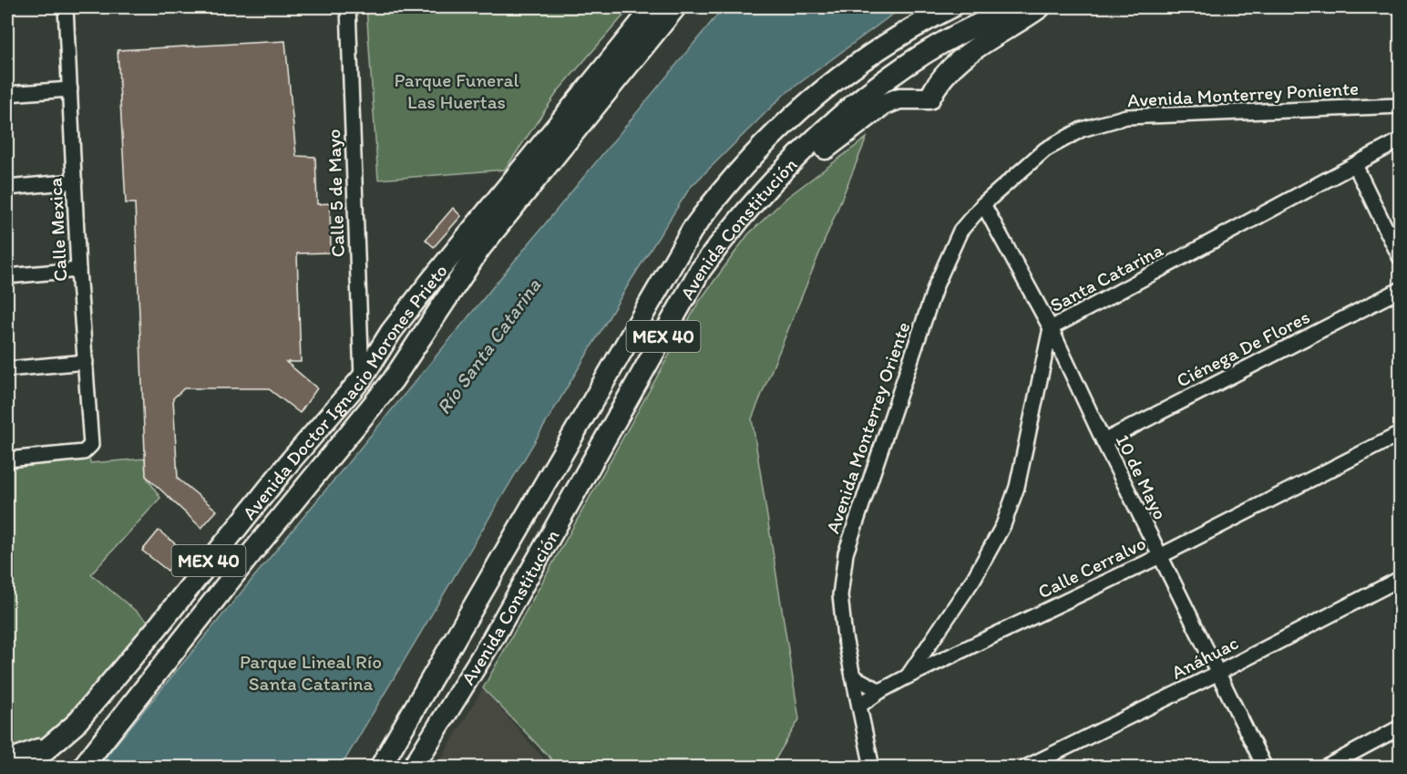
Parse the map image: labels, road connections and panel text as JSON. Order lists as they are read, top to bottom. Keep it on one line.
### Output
{"streets":{"highway":["Avenida Constitución","MEX 40","Avenida Doctor Ignacio Morones Prieto"],"street":["Avenida Monterrey Poniente","Calle 5 de Mayo","Calle Mexica","Santa Catarina","Ciénega De Flores","Avenida Monterrey Oriente","10 de Mayo","Calle Cerralvo","Anáhuac"]},"crossings":[["Avenida Monterrey Poniente","Avenida Monterrey Oriente"],["Avenida Monterrey Poniente","10 de Mayo"],["Calle 5 de Mayo","Avenida Doctor Ignacio Morones Prieto"],["Santa Catarina","10 de Mayo"],["Santa Catarina","Calle Cerralvo"],["Ciénega De Flores","10 de Mayo"],["Avenida Monterrey Oriente","10 de Mayo"],["Avenida Monterrey Oriente","Calle Cerralvo"],["10 de Mayo","Calle Cerralvo"],["10 de Mayo","Anáhuac"]],"water":["Río Santa Catarina"],"parks":["Parque Funeral Las Huertas","Parque Lineal Río Santa Catarina"]}
